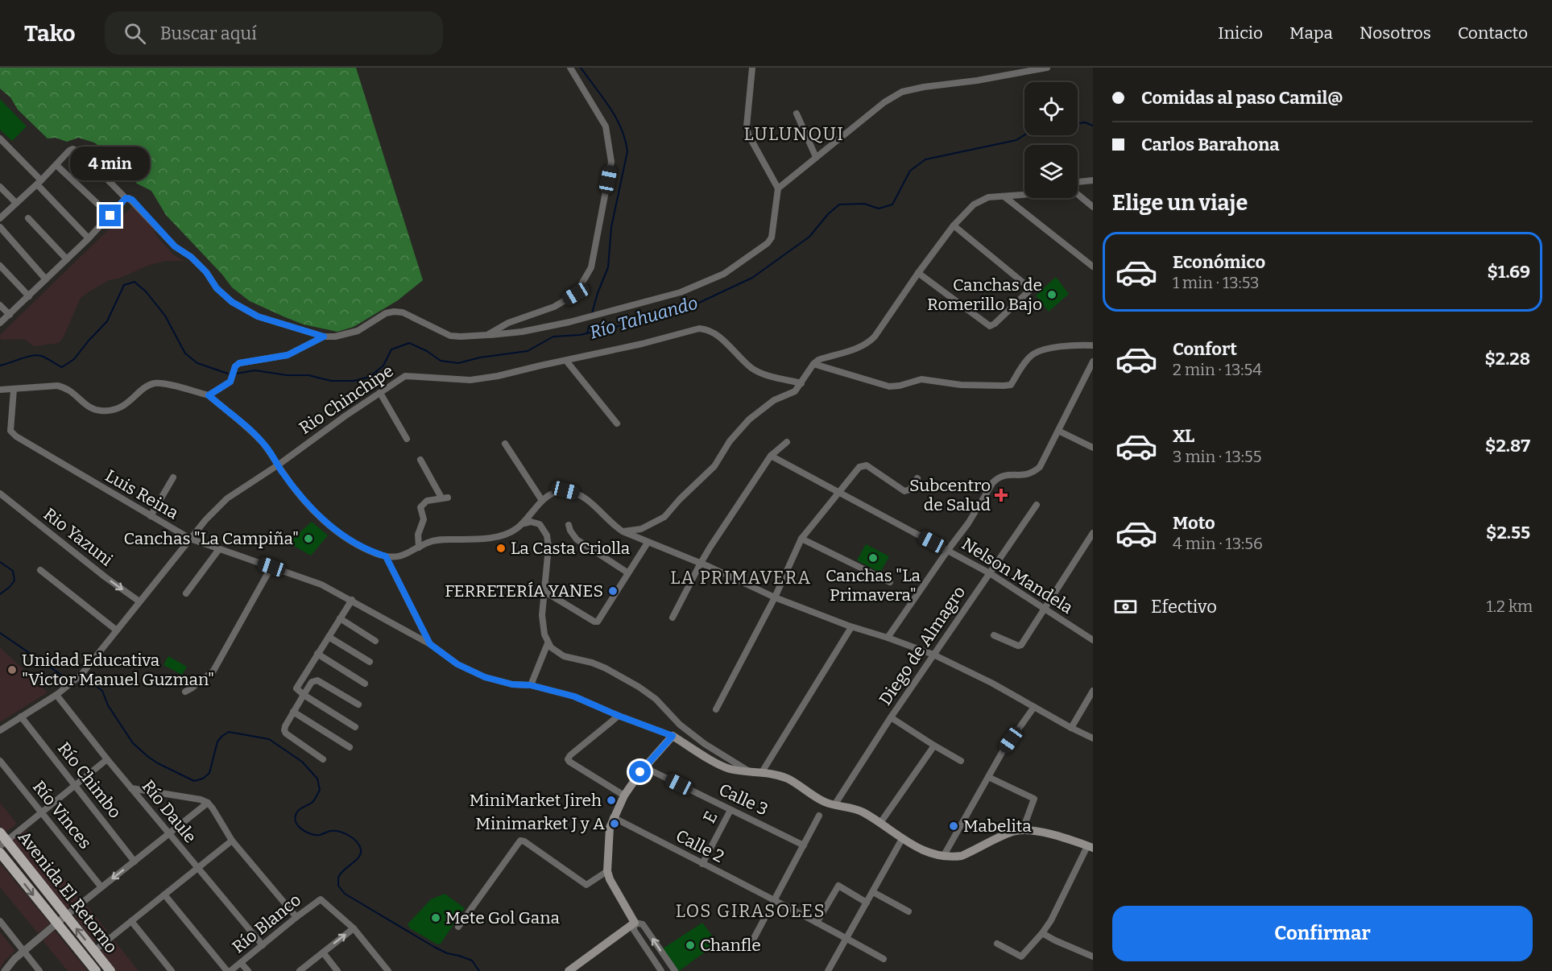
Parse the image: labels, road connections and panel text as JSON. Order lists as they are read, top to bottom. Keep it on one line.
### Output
{"streets":{"main road":["Avenida El Retorno"],"street":["Rio Chinchipe","Luis Reina","Rio Yazuni","Nelson Mandela","Diego de Almagro","Río Chimbo","Calle 3","Río Daule","Río Vinces","E","Calle 2","Río Blanco"]},"crossings":[["Rio Chinchipe","Luis Reina"],["Rio Chinchipe","Rio Yazuni"],["Rio Chinchipe","Río Chimbo"],["Rio Chinchipe","Río Daule"],["Nelson Mandela","Diego de Almagro"],["Calle 3","E"],["Río Daule","Río Blanco"],["E","Calle 2"]],"districts":["LULUNQUI","LA PRIMAVERA","LOS GIRASOLES"],"water":["Río Tahuando"],"places":{"other":["Canchas de Romerillo Bajo","Canchas \"La Campiña\"","La Casta Criolla","Canchas \"La Primavera\"","FERRETERÍA YANES","Unidad Educativa \"Victor Manuel Guzman\"","MiniMarket Jireh","Minimarket J y A","Mabelita","Mete Gol Gana","Chanfle"],"health":["Subcentro de Salud"]},"page":{"header":"Tako","search":"Buscar aquí","nav":["Inicio","Mapa","Nosotros","Contacto"],"banner":["Comidas al paso Camil@","Carlos Barahona"],"bubble":"4 min","heading":"Elige un viaje","list":[{"name":"Económico","note":"1 min · 13:53","value":"$1.69"},{"name":"Confort","note":"2 min · 13:54","value":"$2.28"},{"name":"XL","note":"3 min · 13:55","value":"$2.87"},{"name":"Moto","note":"4 min · 13:56","value":"$2.55"}],"pay":["Efectivo","1.2 km"],"buttons":"Confirmar"}}
